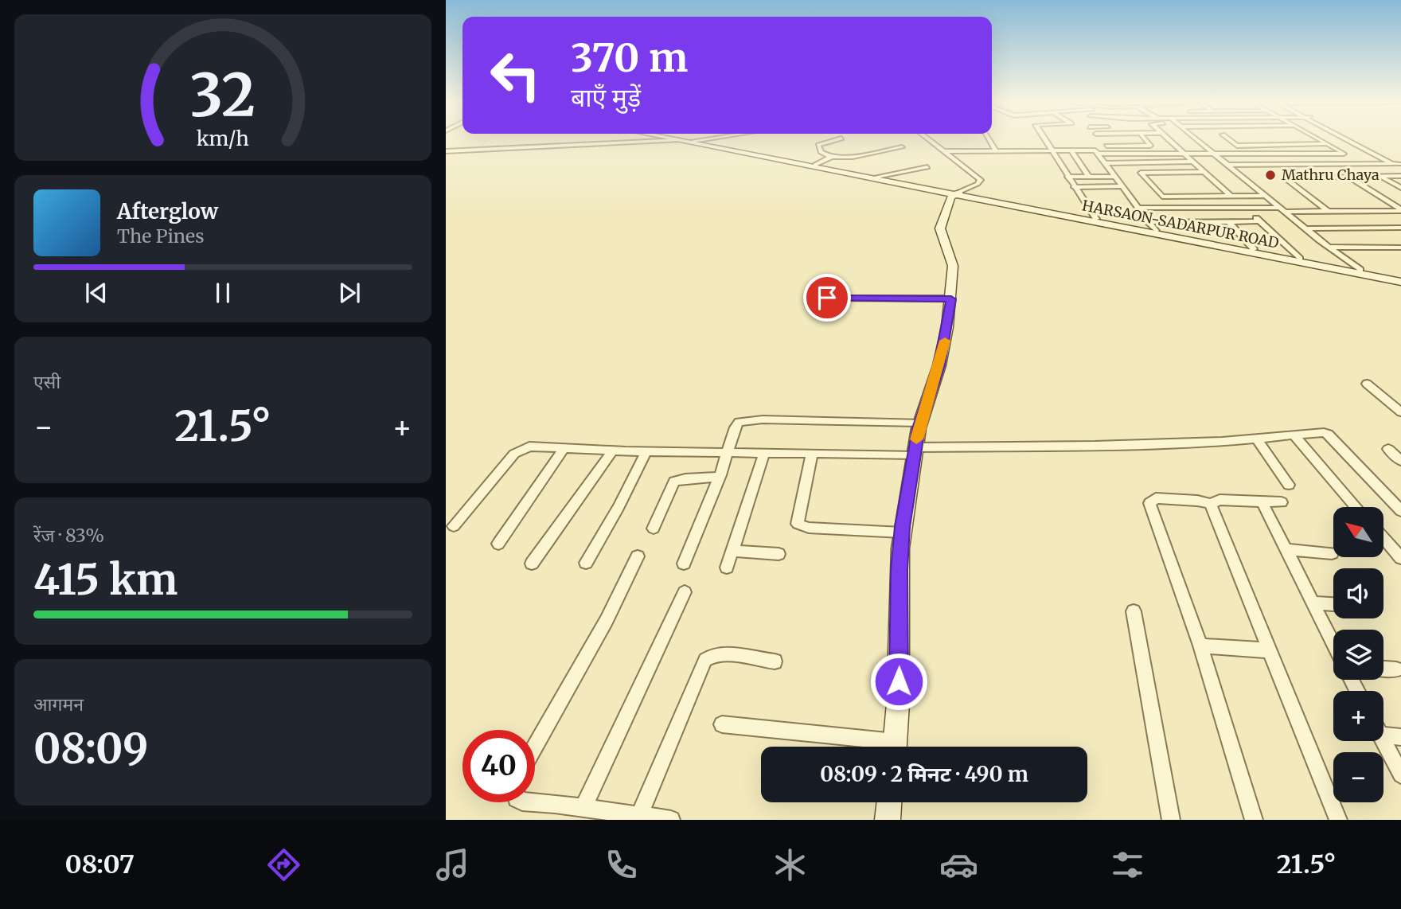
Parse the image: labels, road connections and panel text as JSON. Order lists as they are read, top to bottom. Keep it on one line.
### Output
{"streets":{"street":["HARSAON-SADARPUR ROAD"]},"places":["Mathru Chaya"],"north":"top left","page":{"turn":["370 m","बाएँ मुड़ें"],"song":["Afterglow","The Pines"],"tile":["एसी",["रेंज · 83%","415 km"],["आगमन","08:09"]],"heat":["−","21.5°","+"],"map_buttons":["+","−"],"limit":"40","trip":"08:09 · 2 मिनट · 490 m","tabs":["08:07","21.5°"],"gauge":["32","km/h"]}}
